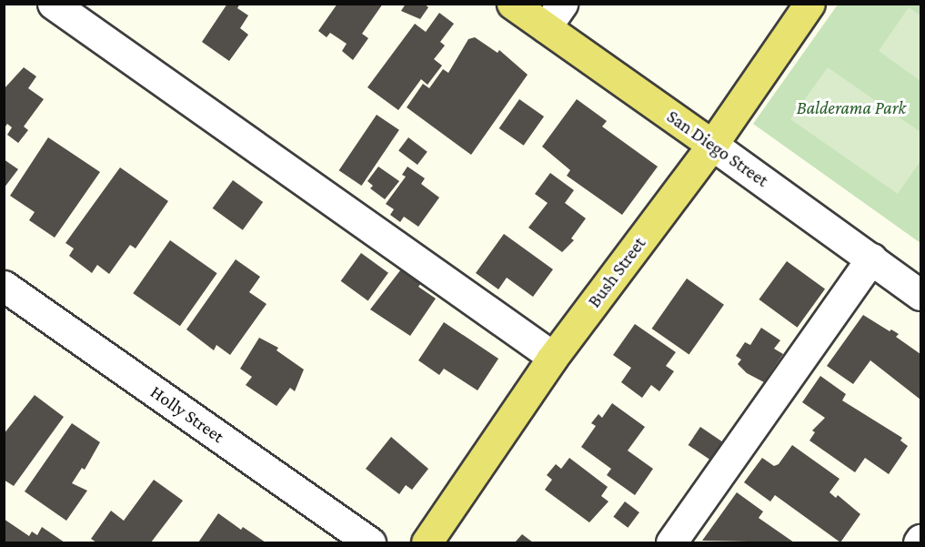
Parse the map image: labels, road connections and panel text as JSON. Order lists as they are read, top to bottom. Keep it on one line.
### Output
{"streets":{"main road":["San Diego Street","Bush Street"],"street":["Holly Street"]},"crossings":[["San Diego Street","Bush Street"]],"parks":["Balderama Park"]}
